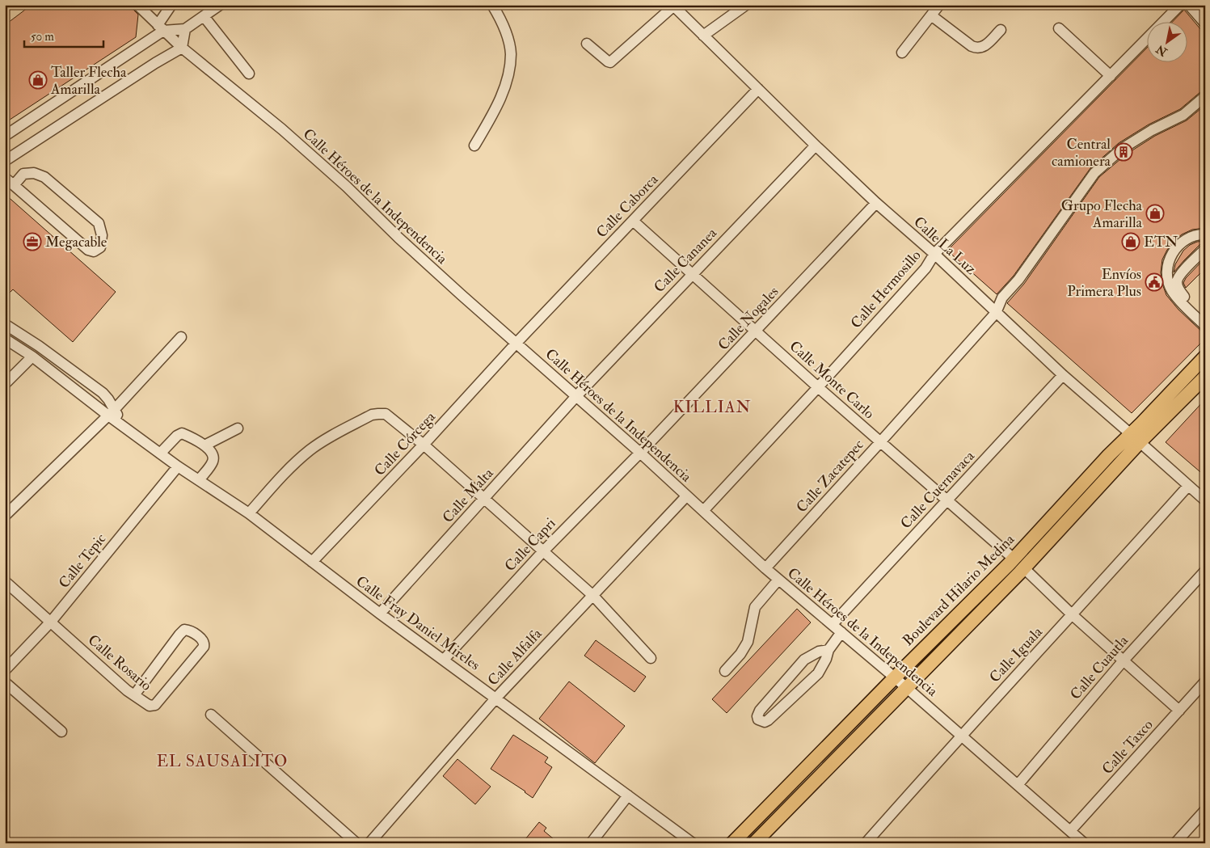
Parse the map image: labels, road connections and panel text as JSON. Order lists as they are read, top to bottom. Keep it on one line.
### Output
{"streets":{"main road":["Boulevard Hilario Medina"],"street":["Calle Héroes de la Independencia","Calle Caborca","Calle La Luz","Calle Cananea","Calle Hermosillo","Calle Nogales","Calle Monte Carlo","Calle Córcega","Calle Zacatepec","Calle Cuernavaca","Calle Malta","Calle Capri","Calle Tepic","Calle Fray Daniel Mireles","Calle Iguala","Calle Alfalfa","Calle Rosario","Calle Cuautla","Calle Taxco"]},"crossings":[["Calle Héroes de la Independencia","Calle Caborca"],["Calle Héroes de la Independencia","Calle Cananea"],["Calle Héroes de la Independencia","Calle Hermosillo"],["Calle Héroes de la Independencia","Calle Nogales"],["Calle Héroes de la Independencia","Calle Córcega"],["Calle Héroes de la Independencia","Calle Zacatepec"],["Calle Héroes de la Independencia","Calle Cuernavaca"],["Calle Héroes de la Independencia","Calle Malta"],["Calle Héroes de la Independencia","Calle Capri"],["Calle Héroes de la Independencia","Boulevard Hilario Medina"],["Calle Héroes de la Independencia","Calle Iguala"],["Calle Héroes de la Independencia","Calle Alfalfa"],["Calle Héroes de la Independencia","Calle Cuautla"],["Calle Héroes de la Independencia","Calle Taxco"],["Calle Caborca","Calle La Luz"],["Calle Caborca","Calle Monte Carlo"],["Calle Caborca","Calle Córcega"],["Calle La Luz","Calle Cananea"],["Calle La Luz","Calle Hermosillo"],["Calle La Luz","Calle Nogales"],["Calle La Luz","Calle Zacatepec"],["Calle La Luz","Calle Cuernavaca"],["Calle La Luz","Boulevard Hilario Medina"],["Calle La Luz","Calle Iguala"],["Calle Cananea","Calle Monte Carlo"],["Calle Cananea","Calle Malta"],["Calle Hermosillo","Calle Monte Carlo"],["Calle Nogales","Calle Monte Carlo"],["Calle Nogales","Calle Capri"],["Calle Monte Carlo","Calle Zacatepec"],["Calle Monte Carlo","Calle Cuernavaca"],["Calle Monte Carlo","Boulevard Hilario Medina"],["Calle Córcega","Calle Fray Daniel Mireles"],["Calle Malta","Calle Fray Daniel Mireles"],["Calle Capri","Calle Fray Daniel Mireles"],["Calle Tepic","Calle Fray Daniel Mireles"],["Calle Tepic","Calle Rosario"],["Calle Fray Daniel Mireles","Calle Alfalfa"]],"districts":["KILLIAN","EL SAUSALITO"],"places":{"shop":["Taller Flecha Amarilla","Grupo Flecha Amarilla","ETN"],"building":["Central camionera"],"office":["Megacable"],"public building":["Envíos Primera Plus"]},"scale_bar":"50 m","north":"bottom left"}
